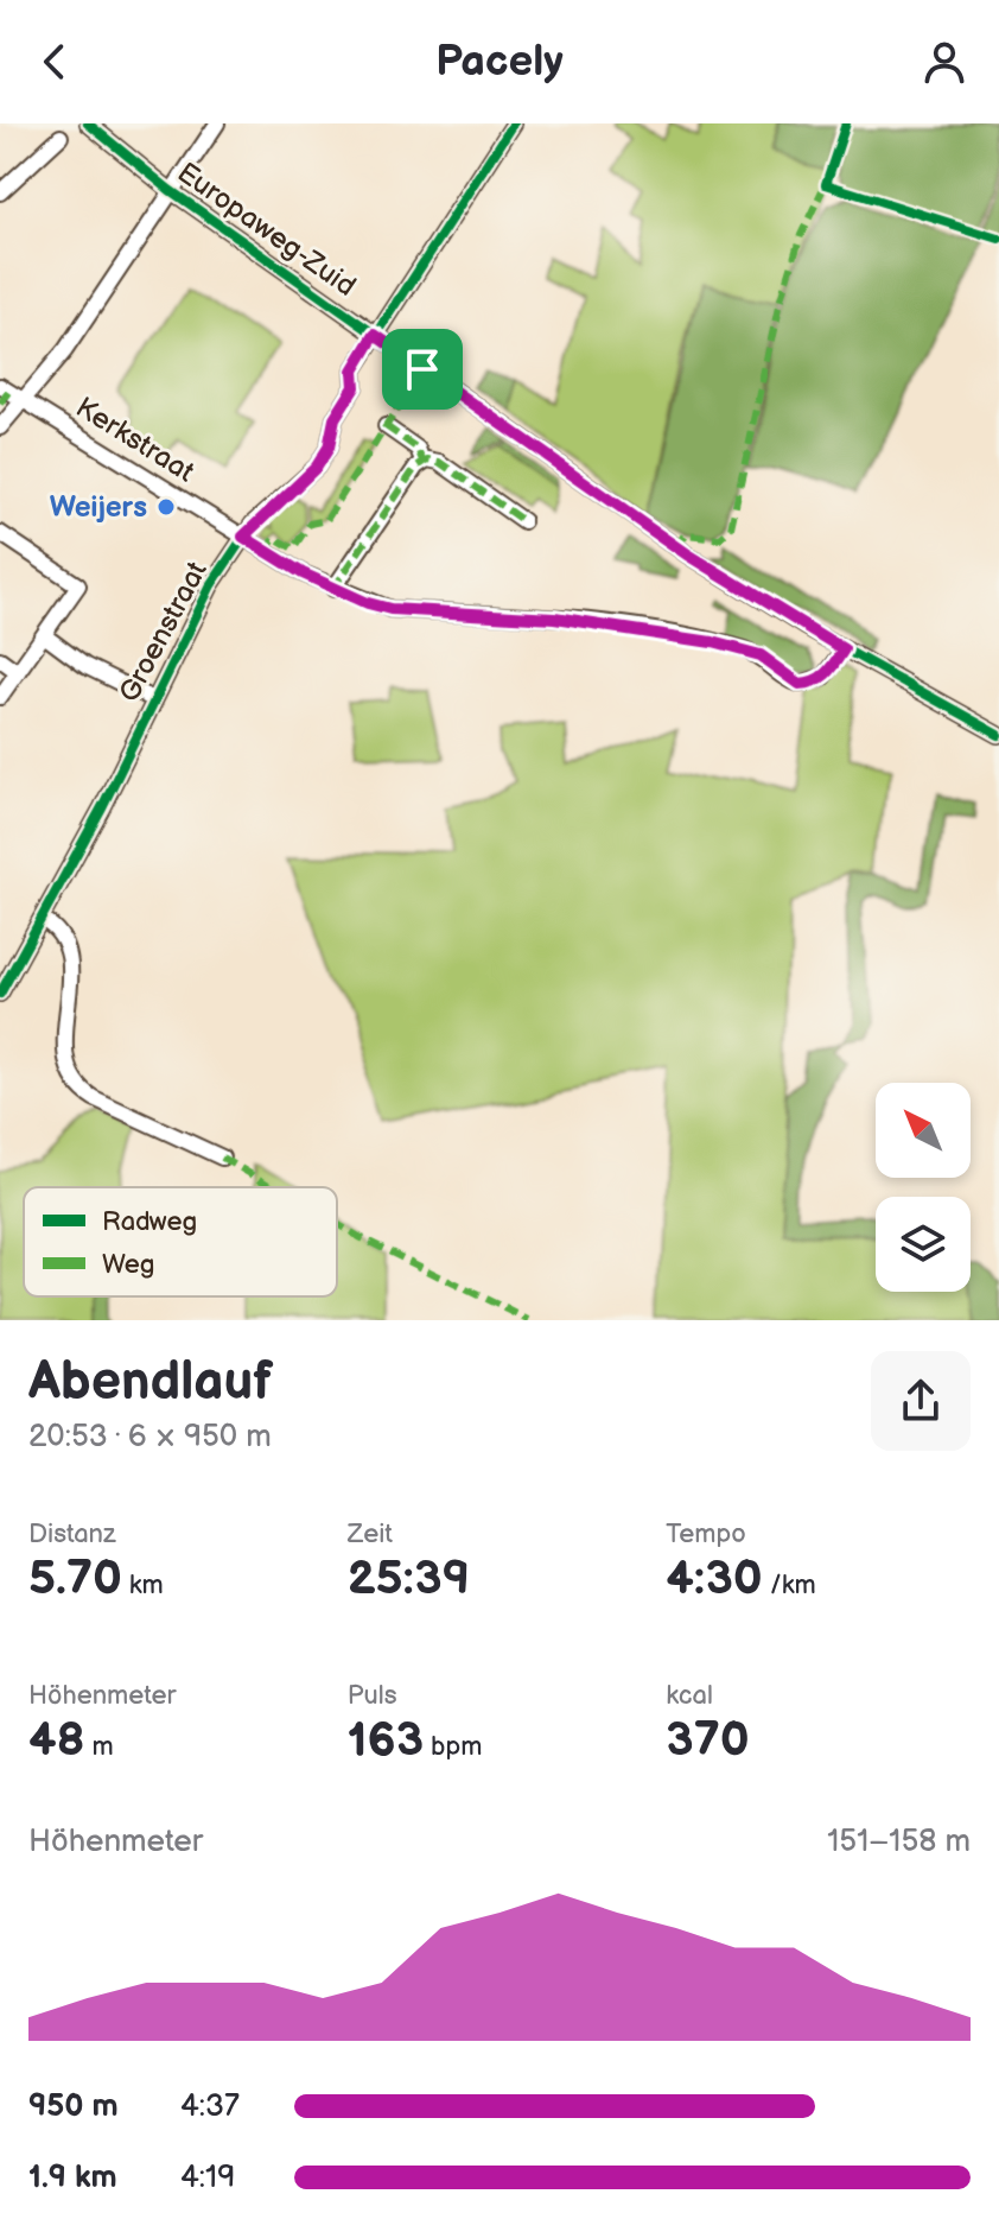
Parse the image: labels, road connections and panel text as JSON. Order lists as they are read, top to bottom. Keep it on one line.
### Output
{"streets":{"street":["Europaweg-Zuid","Kerkstraat","Groenstraat"]},"crossings":[["Europaweg-Zuid","Kerkstraat"],["Europaweg-Zuid","Groenstraat"],["Kerkstraat","Groenstraat"]],"places":["Weijers"],"legend":["Radweg","Weg"],"north":"top left","page":{"header":"Pacely","heading":["Abendlauf","20:53 · 6 × 950 m"],"stats":[["Distanz","5.70 km"],["Zeit","25:39"],["Tempo","4:30 /km"],["Höhenmeter","48 m"],["Puls","163 bpm"],["kcal","370"]],"chart":["Höhenmeter","151–158 m"],"list":[{"name":"950 m","note":"4:37"},{"name":"1.9 km","note":"4:19"}]}}
